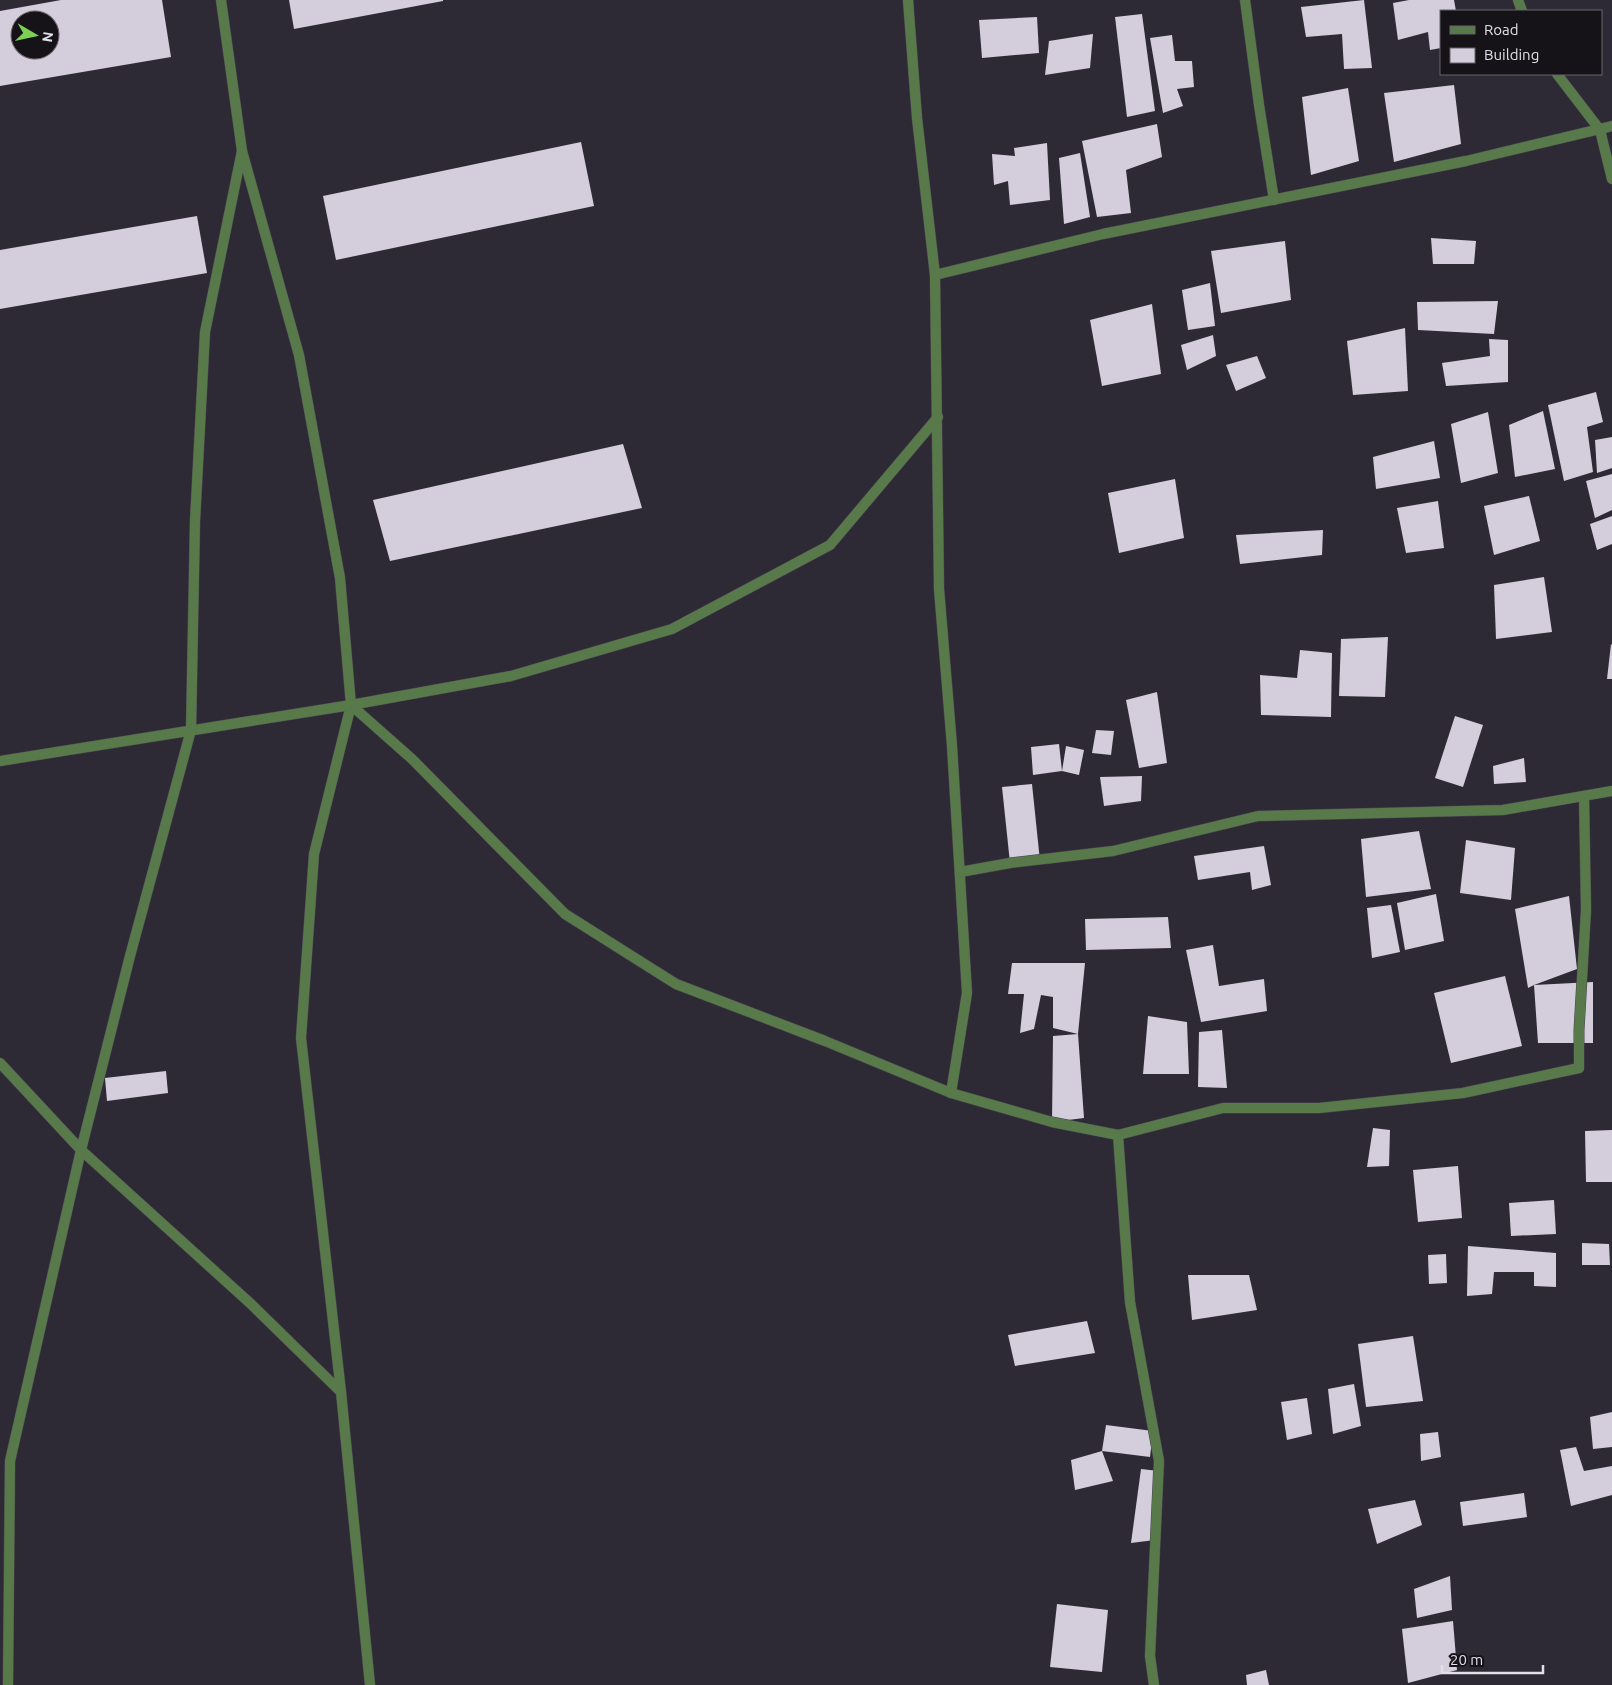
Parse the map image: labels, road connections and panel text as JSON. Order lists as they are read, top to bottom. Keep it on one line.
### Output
{"legend":["Road","Building"],"scale_bar":"20 m","north":"right"}
